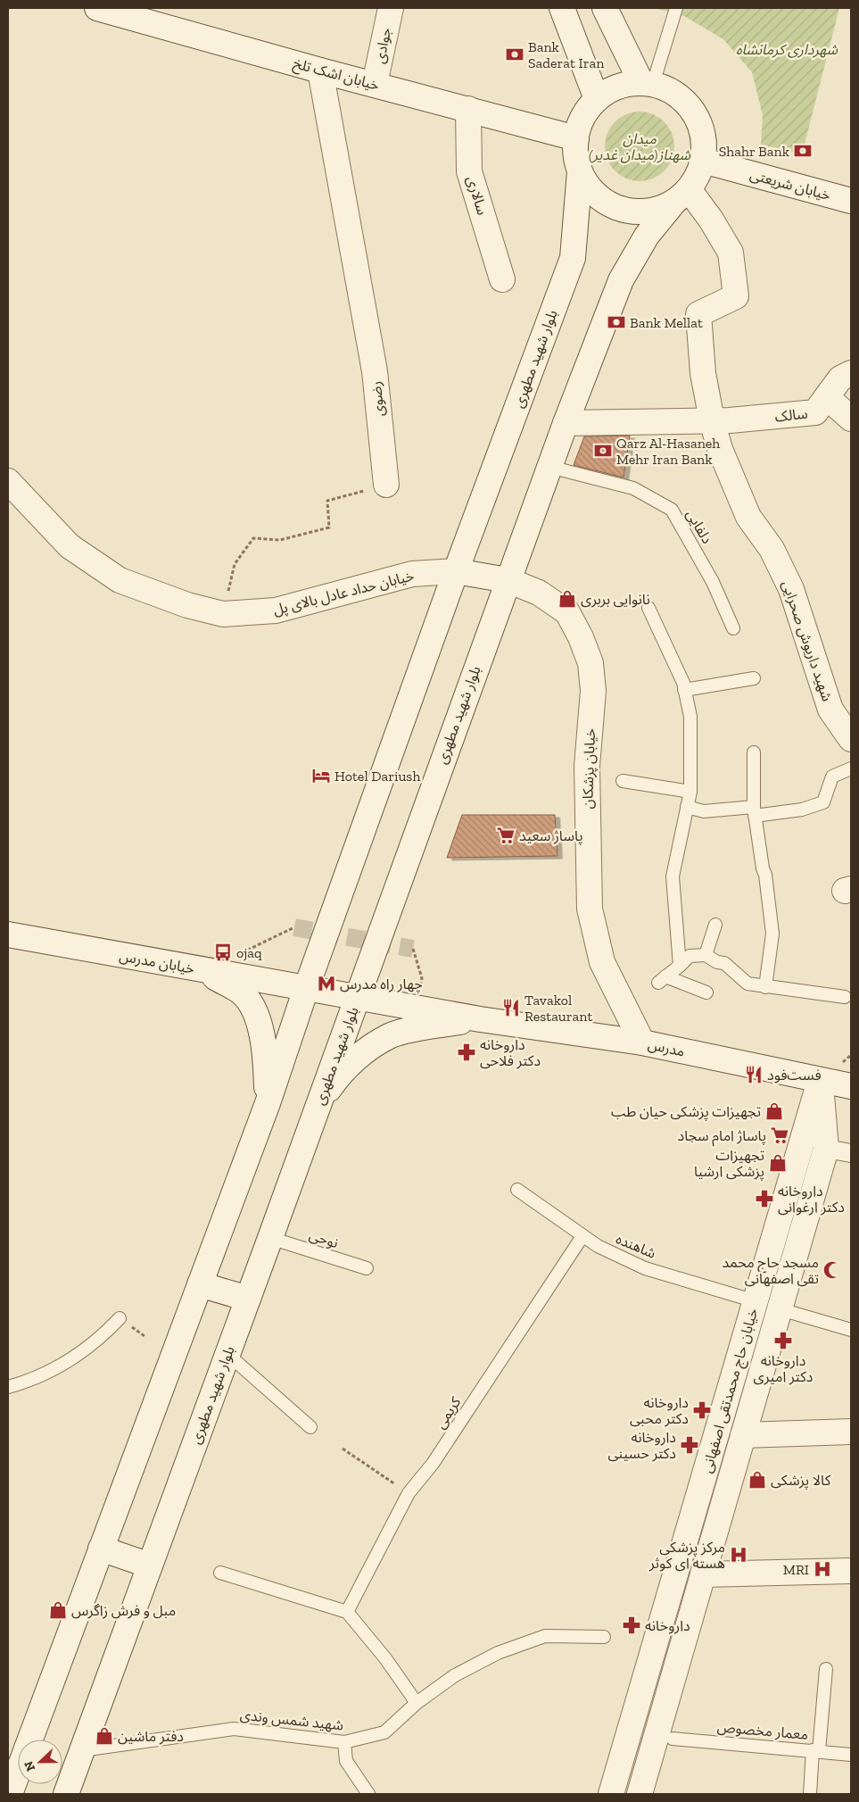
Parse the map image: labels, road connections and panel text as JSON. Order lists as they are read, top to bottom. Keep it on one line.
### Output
{"streets":{"main road":["جوادی","خیابان اشک تلخ","خیابان شریعتی","سالاری","بلوار شهید مطهری","رضوی","سالک","خیابان حداد عادل بالای پل","شهید داریوش صحرایی","خیابان پزشکان","خیابان مدرس","مدرس","خیابان حاج محمدتقی اصفهانی"],"lane":["دلفایی","نوحی","شاهنده","کریمی","شهید شمس وندی","معمار مخصوص"]},"crossings":[["جوادی","خیابان اشک تلخ"],["خیابان اشک تلخ","خیابان شریعتی"],["خیابان اشک تلخ","سالاری"],["خیابان اشک تلخ","بلوار شهید مطهری"],["خیابان اشک تلخ","رضوی"],["خیابان اشک تلخ","شهید داریوش صحرایی"],["خیابان شریعتی","بلوار شهید مطهری"],["خیابان شریعتی","شهید داریوش صحرایی"],["بلوار شهید مطهری","سالک"],["بلوار شهید مطهری","دلفایی"],["بلوار شهید مطهری","خیابان حداد عادل بالای پل"],["بلوار شهید مطهری","شهید داریوش صحرایی"],["بلوار شهید مطهری","خیابان پزشکان"],["بلوار شهید مطهری","خیابان مدرس"],["بلوار شهید مطهری","نوحی"],["بلوار شهید مطهری","شهید شمس وندی"],["سالک","شهید داریوش صحرایی"],["خیابان حداد عادل بالای پل","خیابان پزشکان"],["خیابان پزشکان","مدرس"],["خیابان مدرس","مدرس"],["مدرس","خیابان حاج محمدتقی اصفهانی"],["شاهنده","خیابان حاج محمدتقی اصفهانی"],["شاهنده","کریمی"]],"parks":["شهرداری کرمانشاه","میدان شهناز(میدان غدیر)"],"places":{"bank":["Bank Saderat Iran","Shahr Bank","Bank Mellat","Qarz Al-Hasaneh Mehr Iran Bank"],"shop":["نانوایی بربری","تجهیزات پزشکی حیان طب","تجهیزات پزشکی ارشیا","کالا پزشکی","مبل و فرش زاگرس","دفتر ماشین"],"hotel":["Hotel Dariush"],"supermarket":["پاساژ سعید","پاساژ امام سجاد"],"bus stop":["ojaq"],"metro station":["چهار راه مدرس"],"restaurant":["Tavakol Restaurant","فست‌فود"],"pharmacy":["داروخانه دکتر فلاحی","داروخانه دکتر ارغوانی","داروخانه دکتر امیری","داروخانه دکتر محبی","داروخانه دکتر حسینی","داروخانه"],"mosque":["مسجد حاج محمد تقی اصفهانی"],"hospital":["مرکز پزشکی هسته ای کوثر","MRI"]},"north":"left"}
